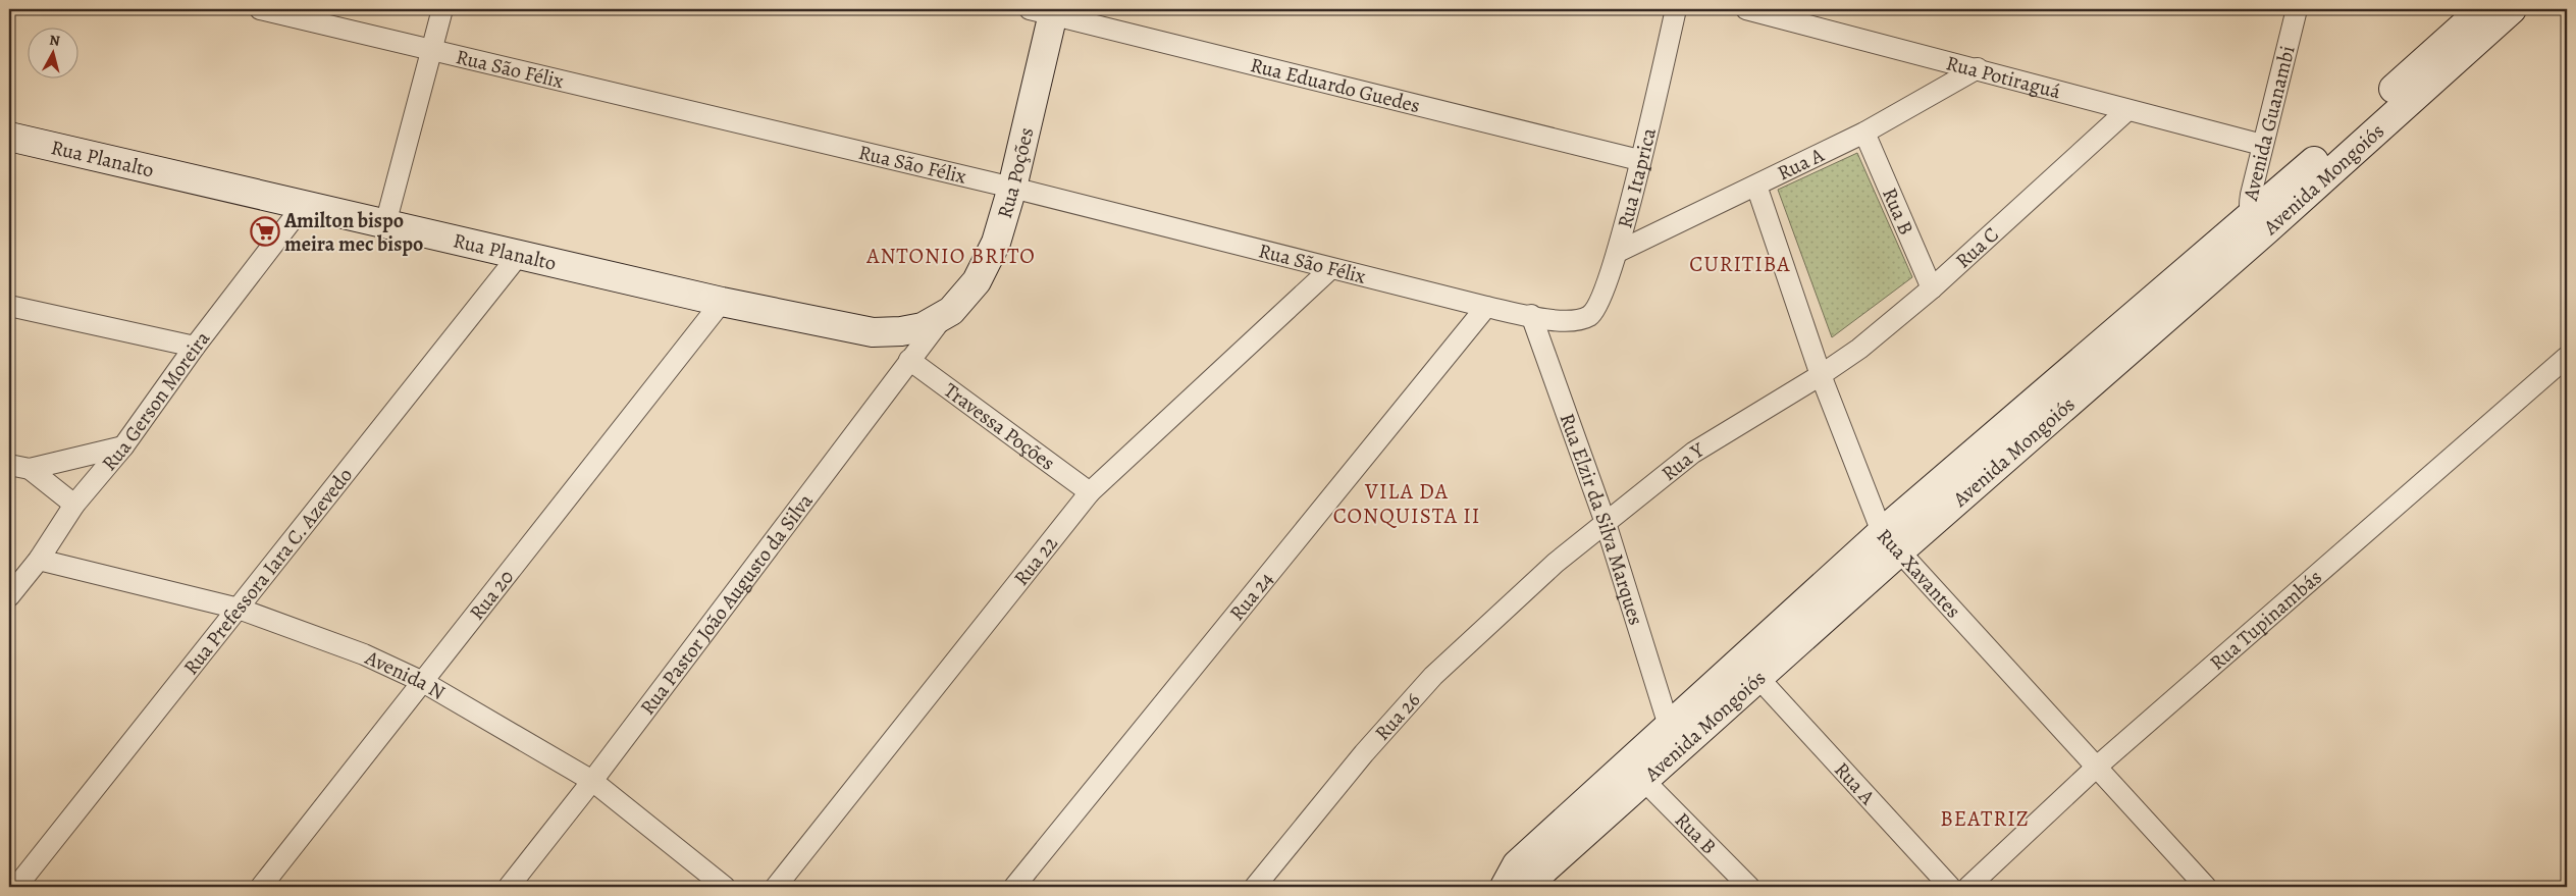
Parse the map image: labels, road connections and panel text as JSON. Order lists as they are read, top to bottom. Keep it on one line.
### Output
{"streets":{"street":["Rua São Félix","Rua Potiraguá","Rua Eduardo Guedes","Avenida Guanambi","Rua Planalto","Rua A","Rua Poções","Rua Itaprica","Avenida Mongoiós","Rua B","Rua C","Rua Gerson Moreira","Travessa Poções","Rua Y","Rua Elzir da Silva Marques","Rua 22","Rua Prefessora Iara C. Azevedo","Rua Xavantes","Rua 20","Rua 24","Rua Pastor João Augusto da Silva","Rua Tupinambás","Avenida N","Rua 26"]},"crossings":[["Rua São Félix","Rua Poções"],["Rua São Félix","Rua Itaprica"],["Rua São Félix","Rua Elzir da Silva Marques"],["Rua São Félix","Rua 22"],["Rua São Félix","Rua 24"],["Rua Potiraguá","Avenida Guanambi"],["Rua Potiraguá","Rua A"],["Rua Potiraguá","Rua C"],["Rua Eduardo Guedes","Rua Poções"],["Rua Eduardo Guedes","Rua Itaprica"],["Avenida Guanambi","Avenida Mongoiós"],["Rua Planalto","Rua Poções"],["Rua Planalto","Rua Gerson Moreira"],["Rua Planalto","Rua Prefessora Iara C. Azevedo"],["Rua Planalto","Rua 20"],["Rua Planalto","Rua Pastor João Augusto da Silva"],["Rua A","Rua Itaprica"],["Rua A","Avenida Mongoiós"],["Rua A","Rua B"],["Rua A","Rua Xavantes"],["Rua Poções","Rua Pastor João Augusto da Silva"],["Avenida Mongoiós","Rua B"],["Avenida Mongoiós","Rua Elzir da Silva Marques"],["Avenida Mongoiós","Rua Xavantes"],["Rua B","Rua C"],["Rua C","Rua Y"],["Rua C","Rua Xavantes"],["Rua Gerson Moreira","Avenida N"],["Travessa Poções","Rua 22"],["Travessa Poções","Rua Pastor João Augusto da Silva"],["Rua Y","Rua Elzir da Silva Marques"],["Rua Y","Rua Xavantes"],["Rua Y","Rua 26"],["Rua Prefessora Iara C. Azevedo","Avenida N"],["Rua Xavantes","Rua Tupinambás"],["Rua 20","Avenida N"],["Rua Pastor João Augusto da Silva","Avenida N"]],"districts":["ANTONIO BRITO","CURITIBA","VILA DA CONQUISTA II","BEATRIZ"],"places":{"supermarket":["Amilton bispo meira mec bispo"]},"north":"top"}
